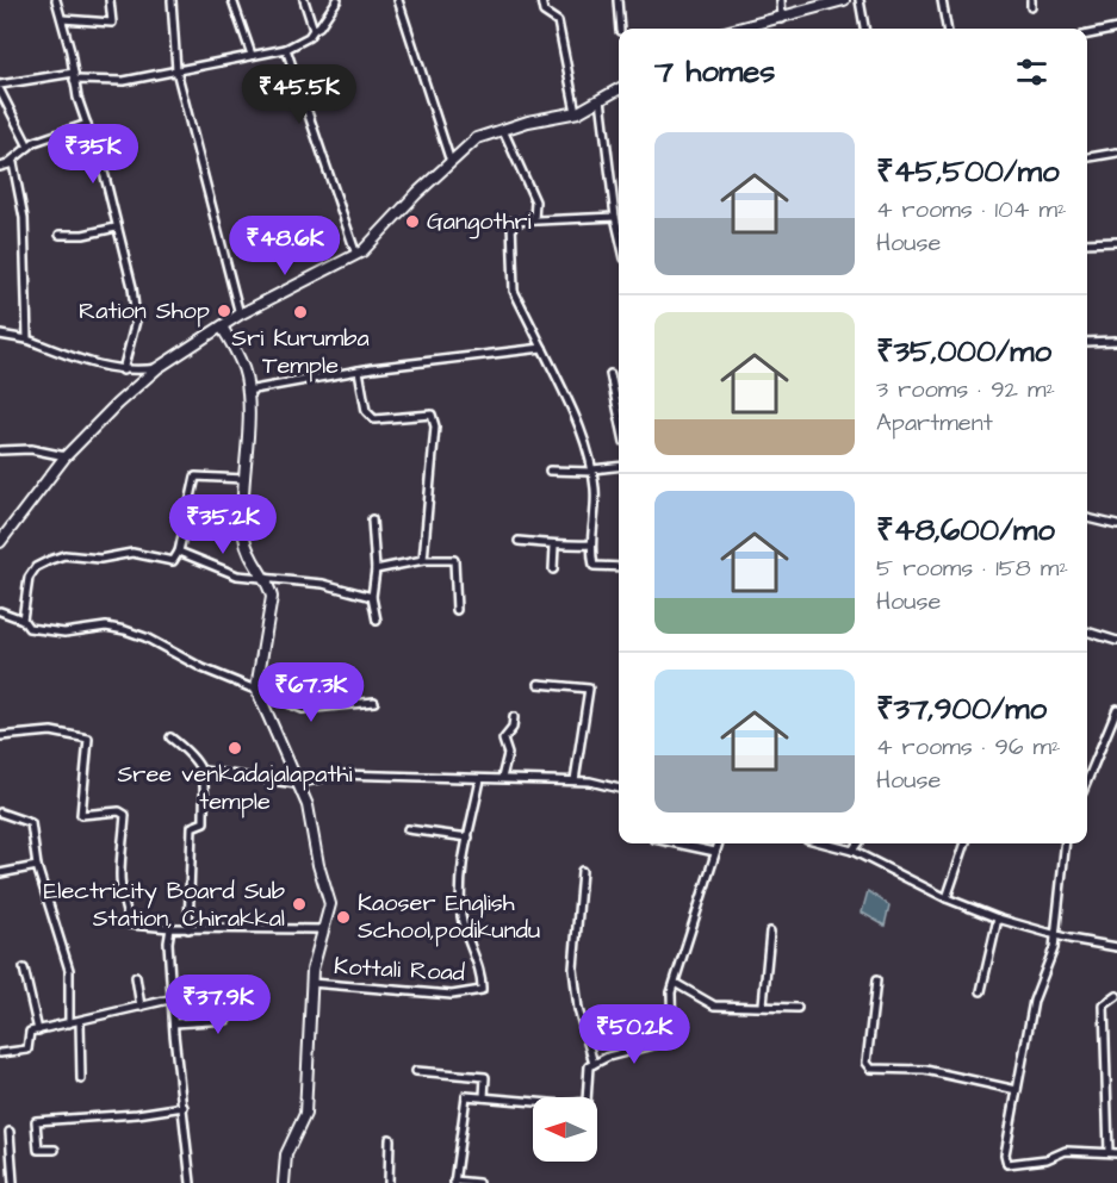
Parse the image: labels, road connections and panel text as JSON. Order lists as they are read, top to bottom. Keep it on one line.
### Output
{"streets":{"street":["Kottali Road"]},"places":["Gangothri","Ration Shop","Sri Kurumba Temple","Sree venkadajalapathi temple","Electricity Board Sub Station, Chirakkal","Kaoser English School,podikundu"],"north":"left","page":{"heading":"7 homes","price":["₹45.5K","₹35K","₹48.6K","₹35.2K","₹67.3K","₹37.9K","₹50.2K"],"list":[{"name":"₹45,500/mo","note":"4 rooms · 104 m² · House"},{"name":"₹35,000/mo","note":"3 rooms · 92 m² · Apartment"},{"name":"₹48,600/mo","note":"5 rooms · 158 m² · House"},{"name":"₹37,900/mo","note":"4 rooms · 96 m² · House"}]}}
